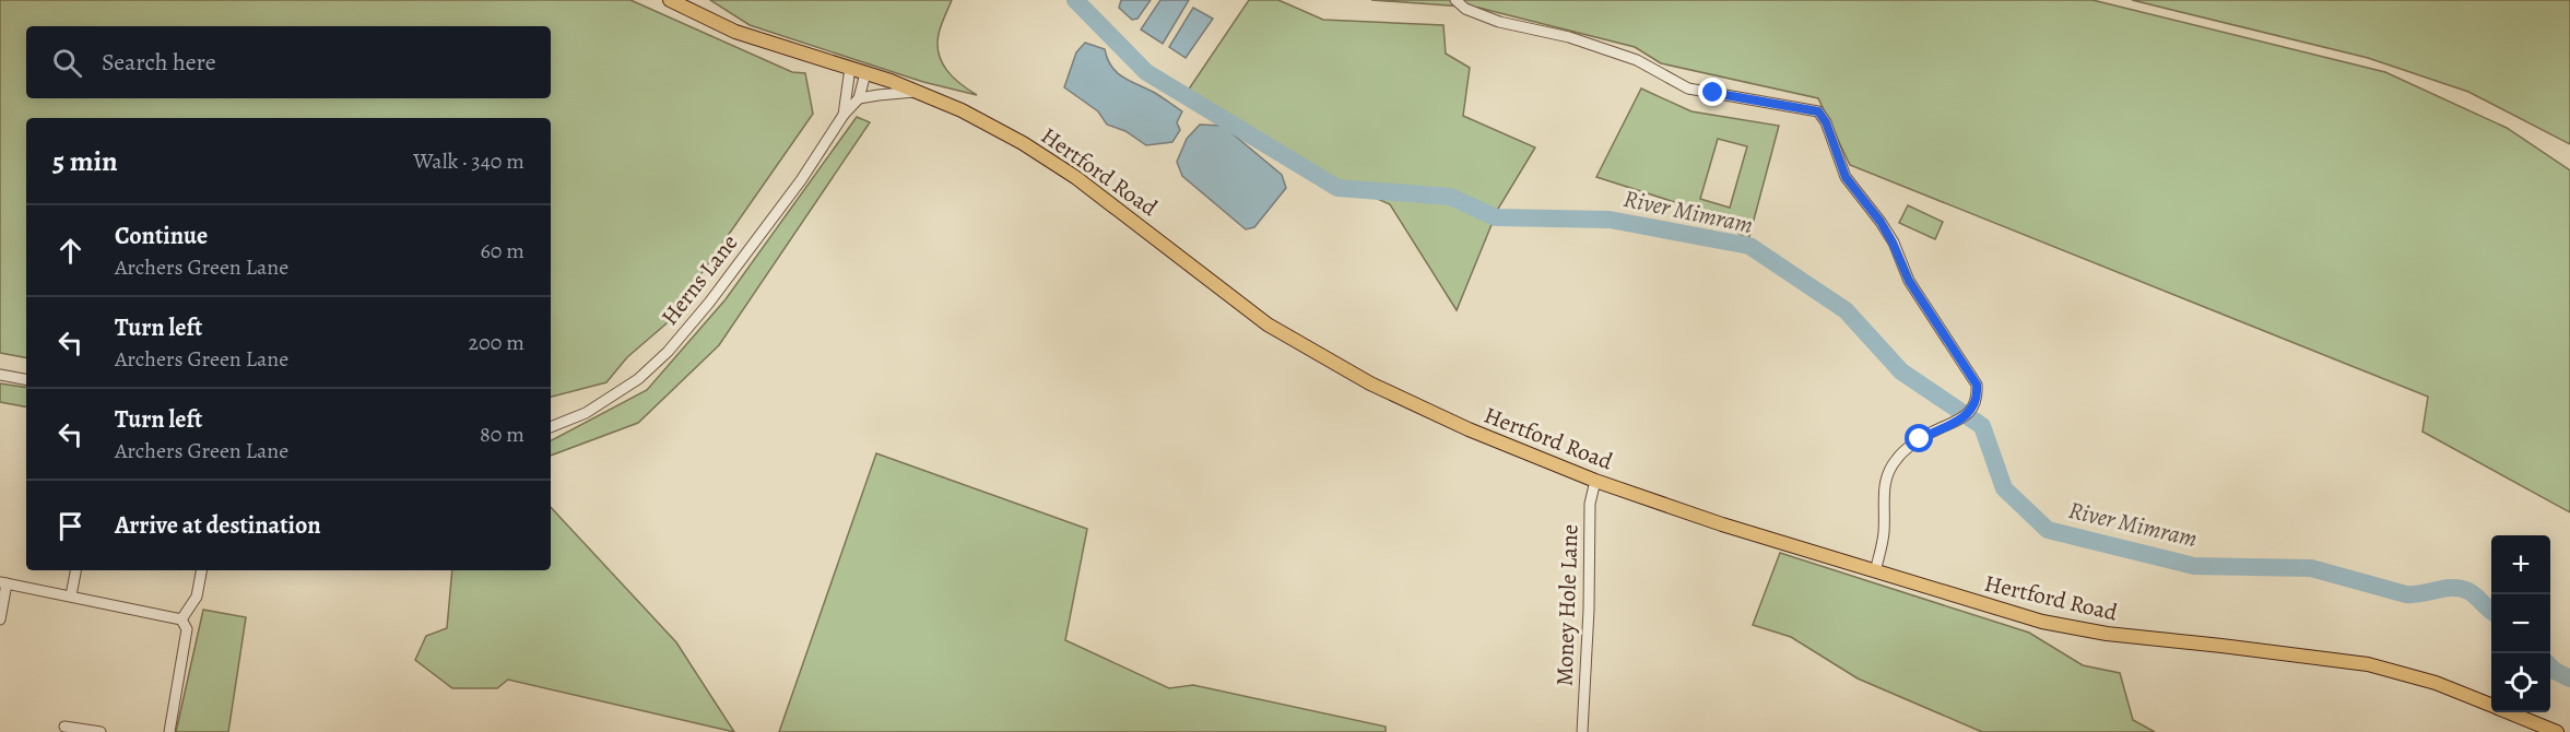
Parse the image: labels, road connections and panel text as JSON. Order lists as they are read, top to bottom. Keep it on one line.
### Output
{"streets":{"main road":["Hertford Road"],"street":["Herns Lane","Money Hole Lane"]},"crossings":[["Hertford Road","Herns Lane"],["Hertford Road","Money Hole Lane"]],"water":["River Mimram"],"page":{"search":"Search here","heading":["5 min","Walk · 340 m"],"list":[["Continue","Archers Green Lane","60 m"],["Turn left","Archers Green Lane","200 m"],["Turn left","Archers Green Lane","80 m"],"Arrive at destination"],"map_buttons":["+","−"]}}
